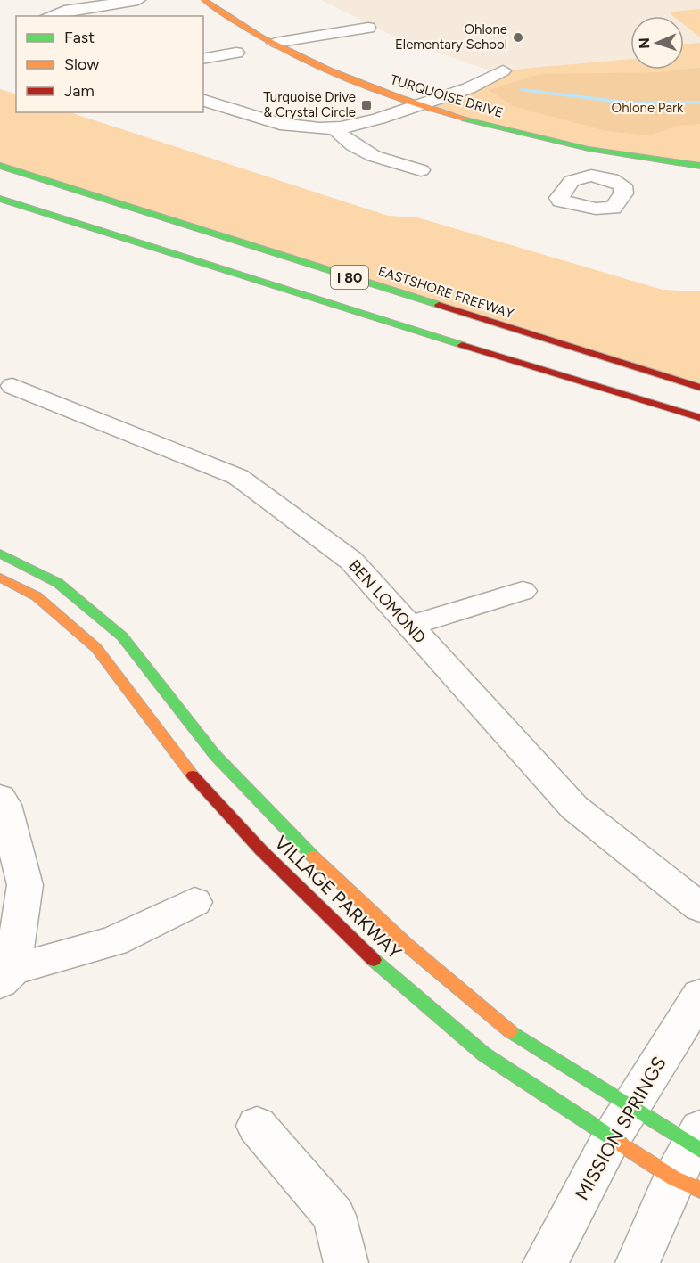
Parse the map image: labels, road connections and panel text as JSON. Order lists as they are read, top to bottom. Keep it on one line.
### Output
{"streets":{"main road":["TURQUOISE DRIVE","I 80","EASTSHORE FREEWAY","VILLAGE PARKWAY"],"street":["BEN LOMOND","MISSION SPRINGS"]},"crossings":[["VILLAGE PARKWAY","MISSION SPRINGS"]],"parks":["Ohlone Park"],"places":{"other":["Ohlone Elementary School"],"transit":["Turquoise Drive & Crystal Circle"]},"legend":["Fast","Slow","Jam"],"north":"left"}
